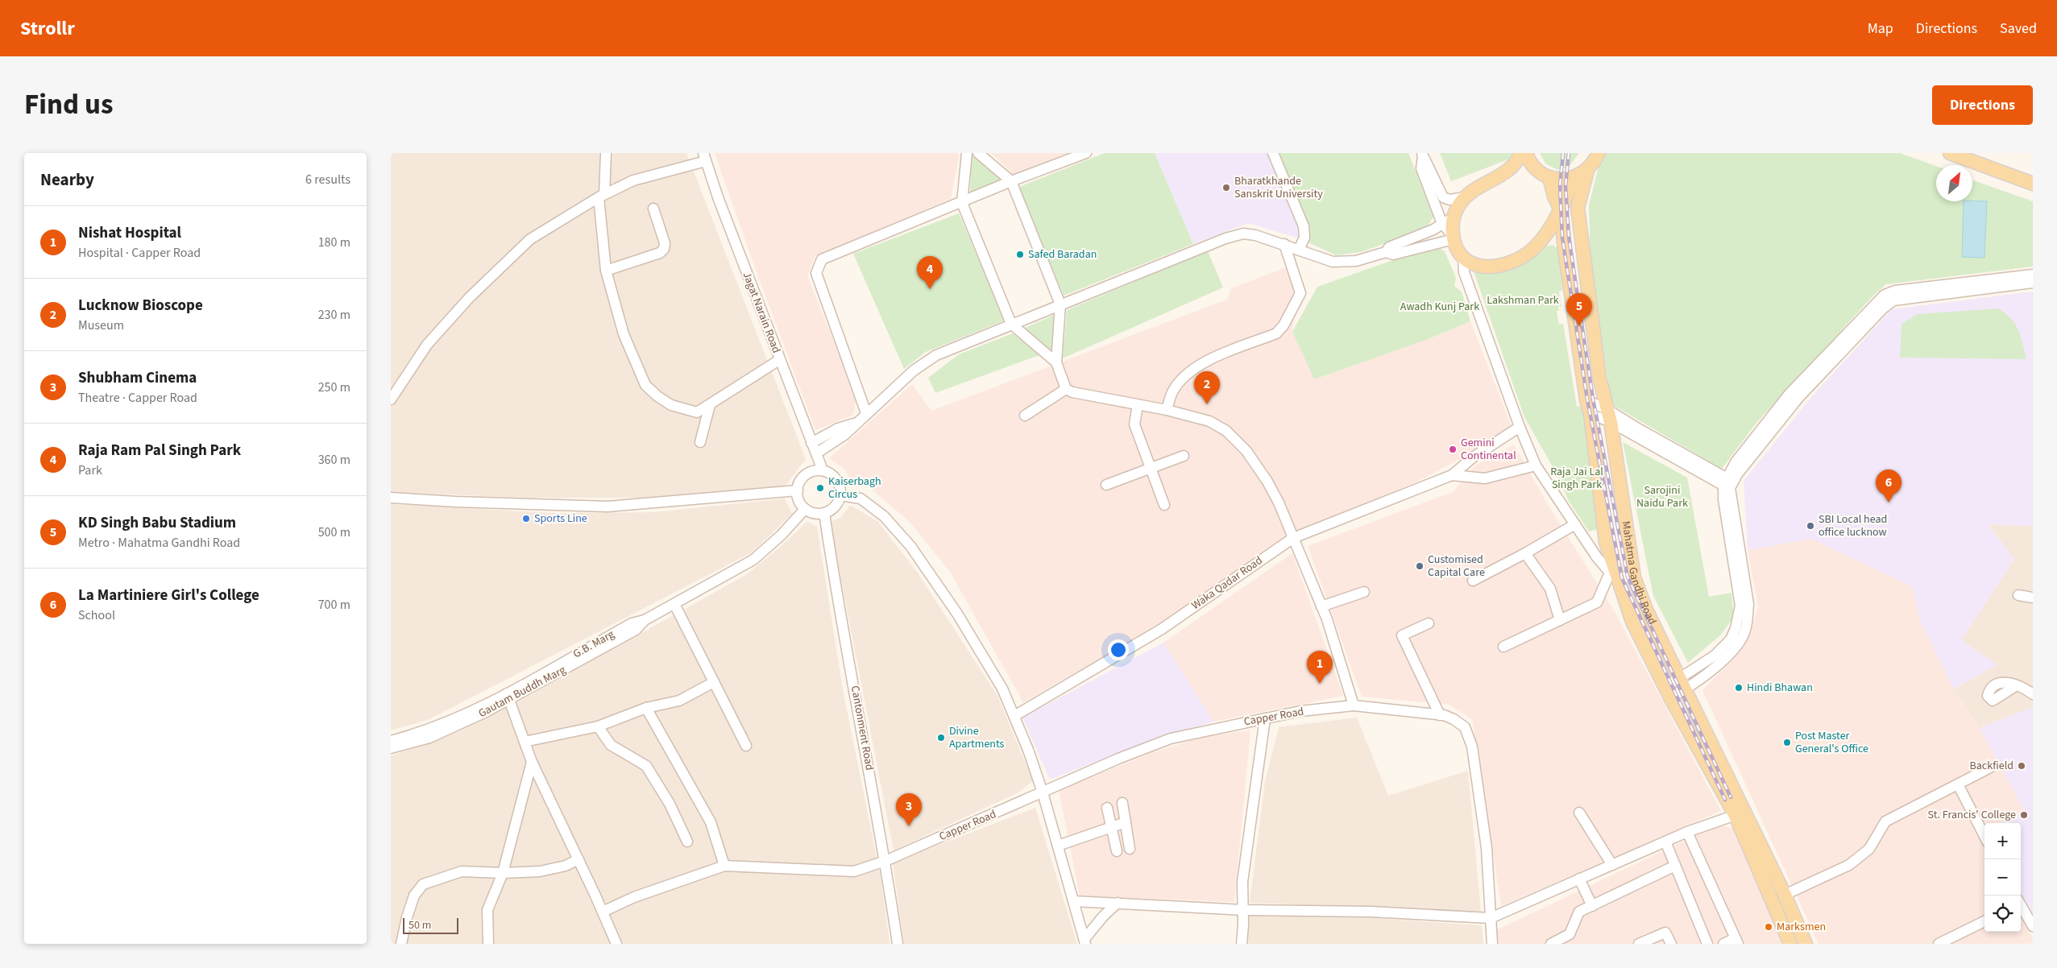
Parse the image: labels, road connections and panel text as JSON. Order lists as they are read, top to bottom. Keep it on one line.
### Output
{"streets":{"main road":["Mahatma Gandhi Road"],"street":["Jagat Narain Road","Waka Qadar Road","Gautam Buddh Marg","Capper Road","Cantonment Road"]},"crossings":[["Jagat Narain Road","Gautam Buddh Marg"],["Jagat Narain Road","Cantonment Road"],["Gautam Buddh Marg","Cantonment Road"],["Capper Road","Cantonment Road"]],"parks":["Lakshman Park","Awadh Kunj Park","Raja Jai Lal Singh Park","Sarojini Naidu Park"],"places":["Bharatkhande Sanskrit University","Safed Baradan","Gemini Continental","Kaiserbagh Circus","Sports Line","SBI Local head office lucknow","Customised Capital Care","Hindi Bhawan","Divine Apartments","Post Master General's Office","Backfield","St. Francis' College","Marksmen"],"scale_bar":"50 m","north":"top right","page":{"header":"Strollr","nav":["Map","Directions","Saved"],"title":"Find us","buttons":"Directions","heading":["Nearby","6 results"],"list":[{"mark":"1","name":"Nishat Hospital","note":"Hospital · Capper Road","value":"180 m"},{"mark":"2","name":"Lucknow Bioscope","note":"Museum","value":"230 m"},{"mark":"3","name":"Shubham Cinema","note":"Theatre · Capper Road","value":"250 m"},{"mark":"4","name":"Raja Ram Pal Singh Park","note":"Park","value":"360 m"},{"mark":"5","name":"KD Singh Babu Stadium","note":"Metro · Mahatma Gandhi Road","value":"500 m"},{"mark":"6","name":"La Martiniere Girl's College","note":"School","value":"700 m"}],"pins":["4","5","2","6","1","3"],"map_buttons":["+","−"],"scale":"50 m"}}
